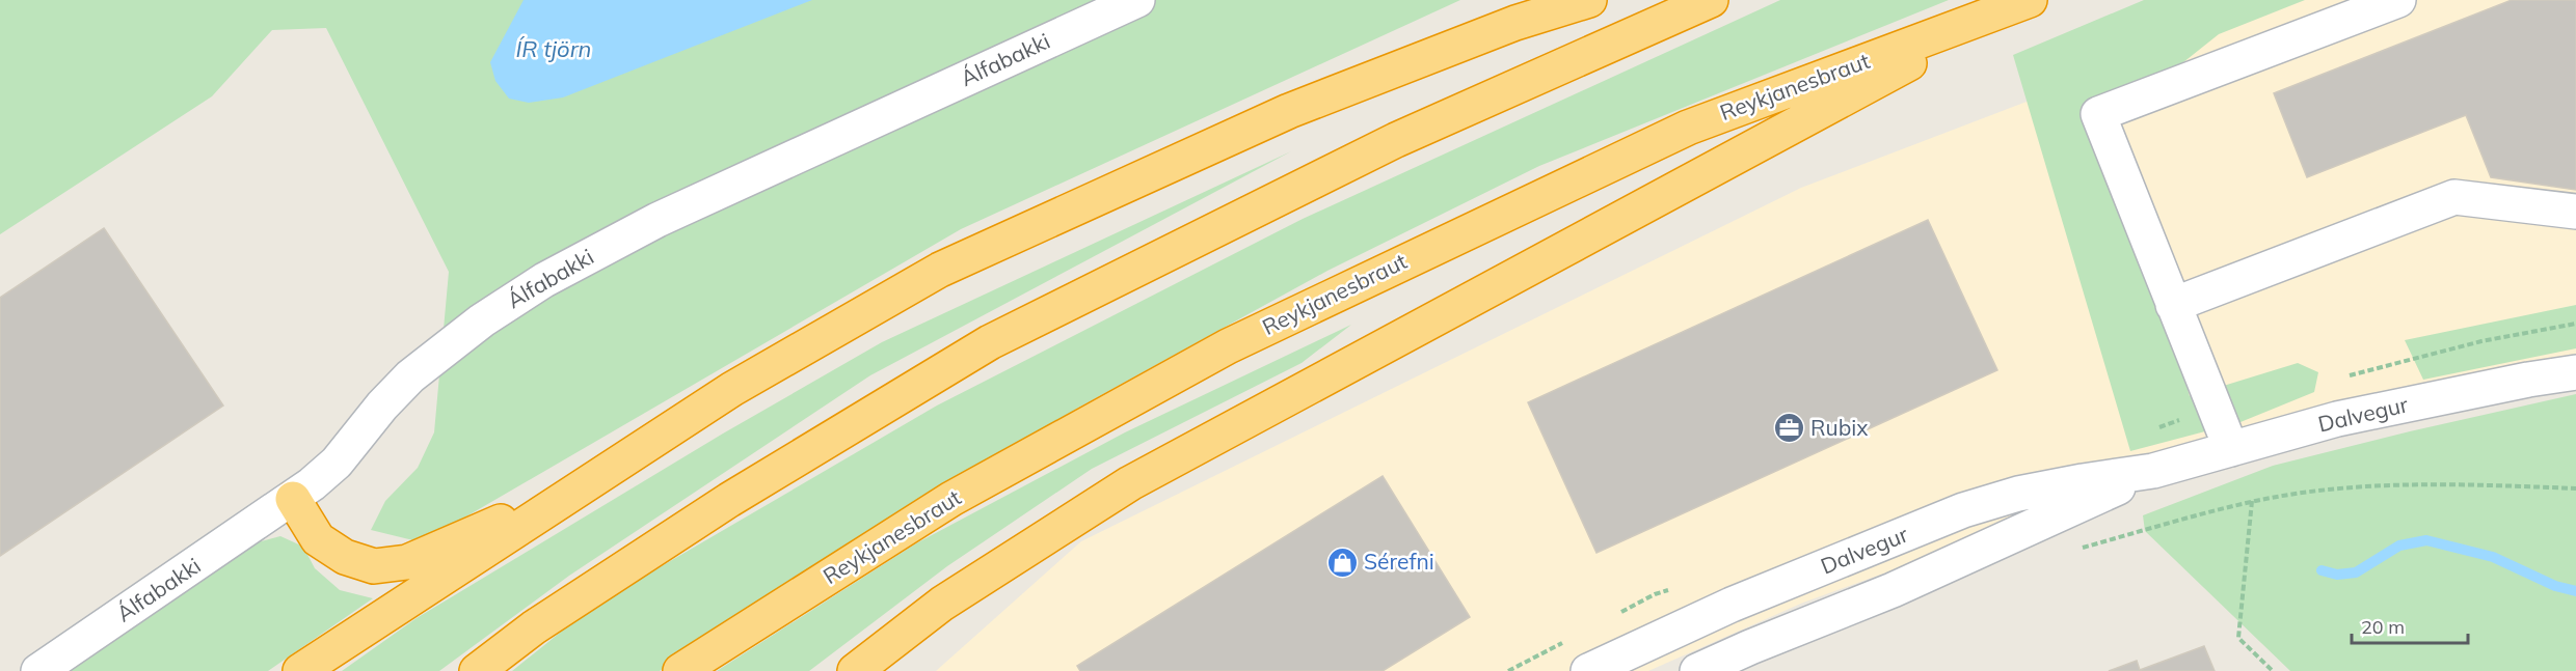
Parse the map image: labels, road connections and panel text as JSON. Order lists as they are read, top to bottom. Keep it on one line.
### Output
{"streets":{"highway":["Reykjanesbraut"],"street":["Álfabakki","Dalvegur"]},"water":["ÍR tjörn"],"places":{"office":["Rubix"],"shop":["Sérefni"]},"scale_bar":"20 m"}
